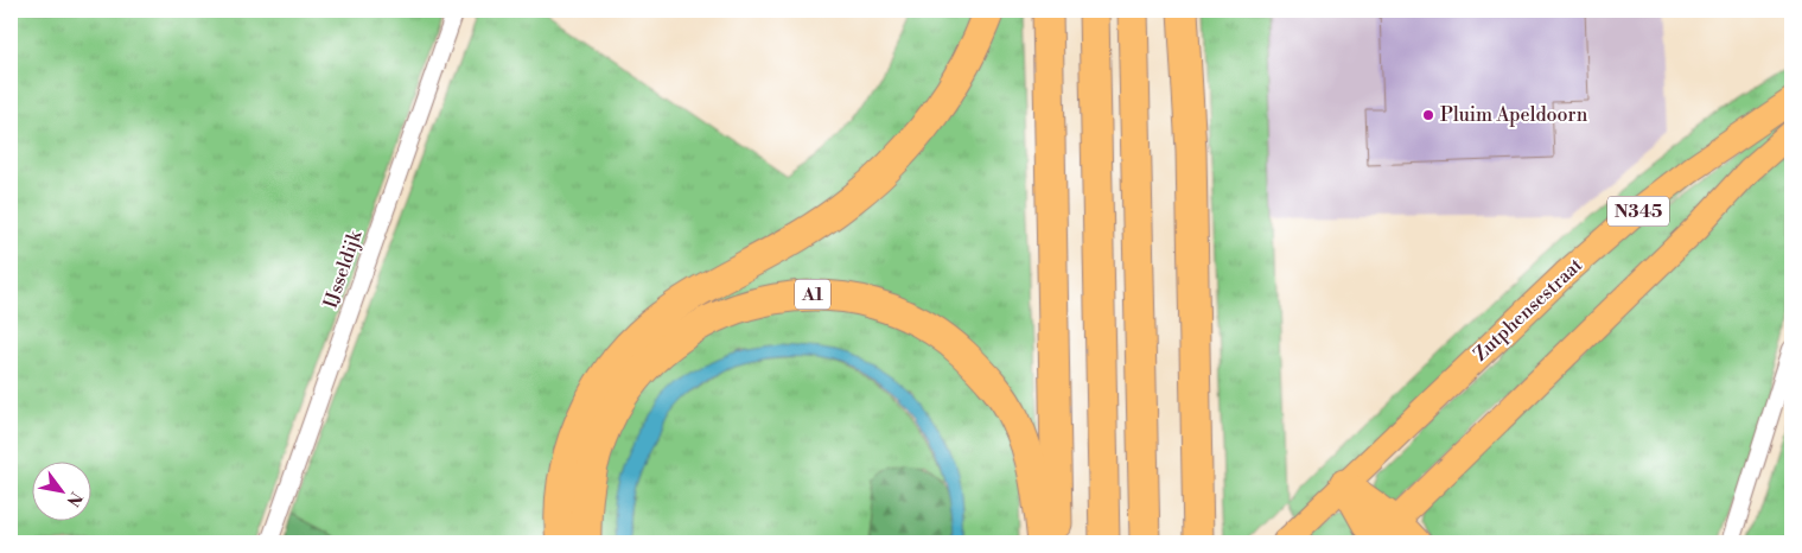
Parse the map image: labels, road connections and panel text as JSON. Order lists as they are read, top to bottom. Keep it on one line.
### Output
{"streets":{"highway":["A1"],"main road":["N345","Zutphensestraat"],"street":["IJsseldijk"]},"places":["Pluim Apeldoorn"],"north":"bottom right"}
